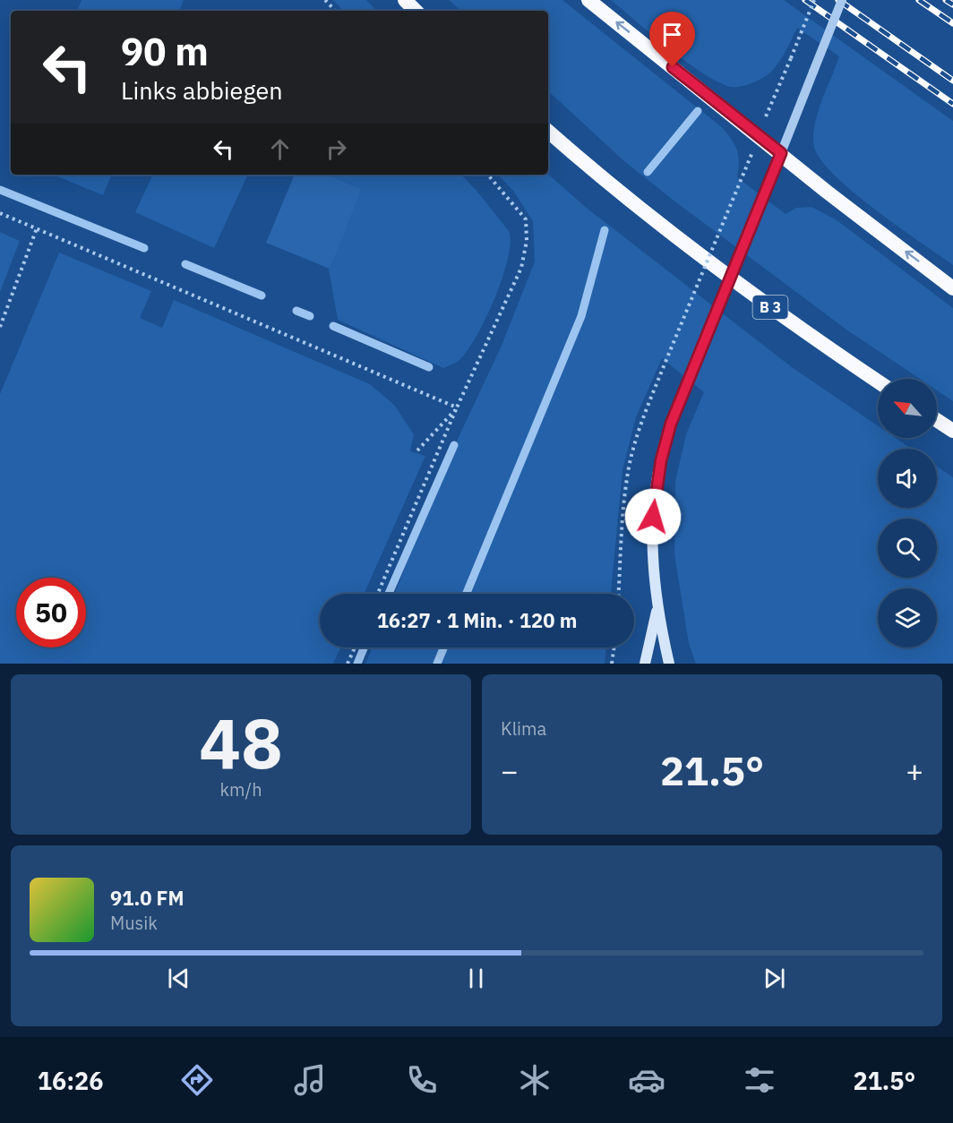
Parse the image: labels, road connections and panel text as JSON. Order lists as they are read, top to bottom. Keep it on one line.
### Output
{"streets":{"highway":["B 3"]},"north":"top left","page":{"turn":["90 m","Links abbiegen"],"limit":"50","trip":"16:27 · 1 Min. · 120 m","tile":[["48","km/h"],"Klima"],"heat":["−","21.5°","+"],"song":["91.0 FM","Musik"],"tabs":["16:26","21.5°"]}}
